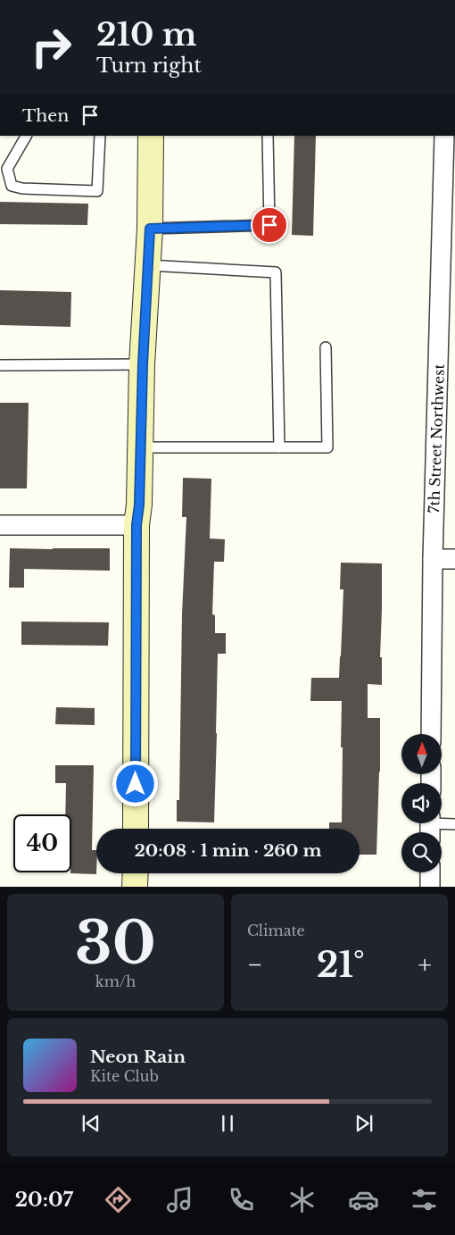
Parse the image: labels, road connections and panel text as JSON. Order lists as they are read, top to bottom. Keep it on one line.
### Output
{"streets":{"street":["7th Street Northwest"]},"north":"top","page":{"turn":["210 m","Turn right"],"then":"Then","limit":"40","trip":"20:08 · 1 min · 260 m","tile":[["30","km/h"],"Climate"],"heat":["−","21°","+"],"song":["Neon Rain","Kite Club"],"tabs":"20:07"}}
